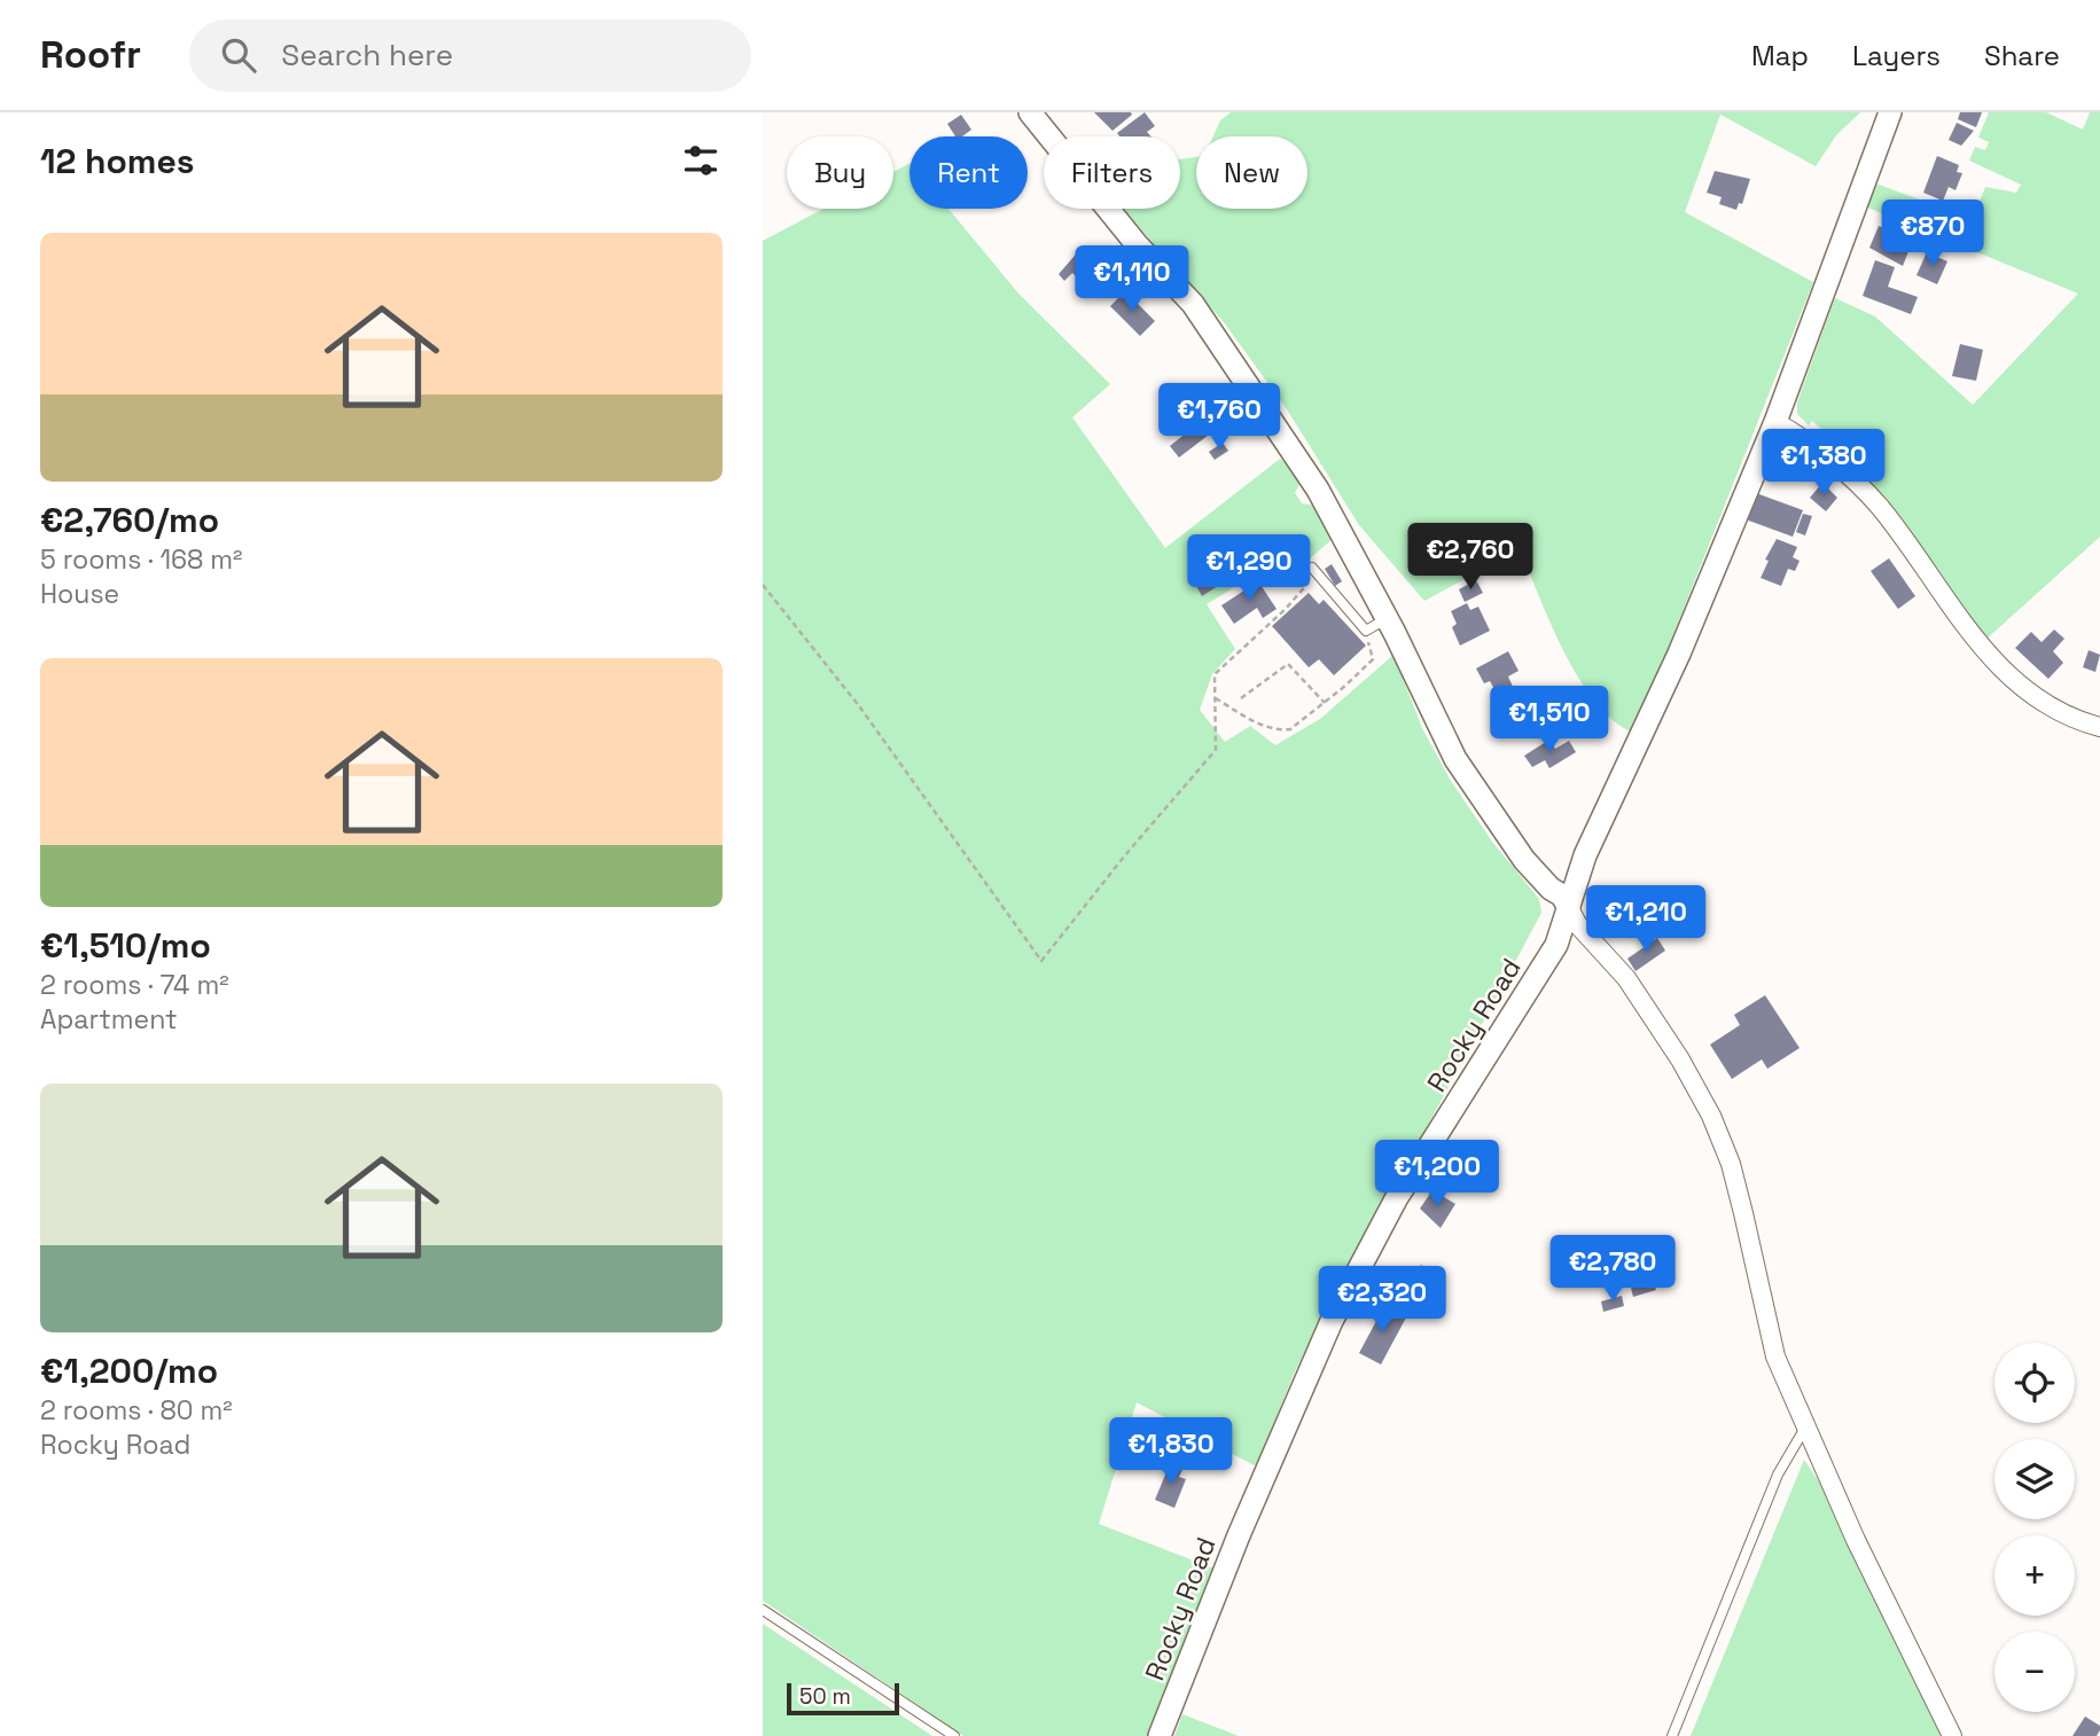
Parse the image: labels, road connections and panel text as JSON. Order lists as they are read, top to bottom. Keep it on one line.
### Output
{"streets":{"street":["Rocky Road"]},"scale_bar":"50 m","page":{"header":"Roofr","search":"Search here","nav":["Map","Layers","Share"],"heading":"12 homes","chip":["Buy","Rent","Filters","New"],"price":["€870","€1,110","€1,760","€1,380","€2,760","€1,290","€1,510","€1,210","€1,200","€2,780","€2,320","€1,830"],"list":[{"name":"€2,760/mo","note":"5 rooms · 168 m² · House"},{"name":"€1,510/mo","note":"2 rooms · 74 m² · Apartment"},{"name":"€1,200/mo","note":"2 rooms · 80 m² · Rocky Road"}],"map_buttons":["+","−"],"scale":"50 m"}}
